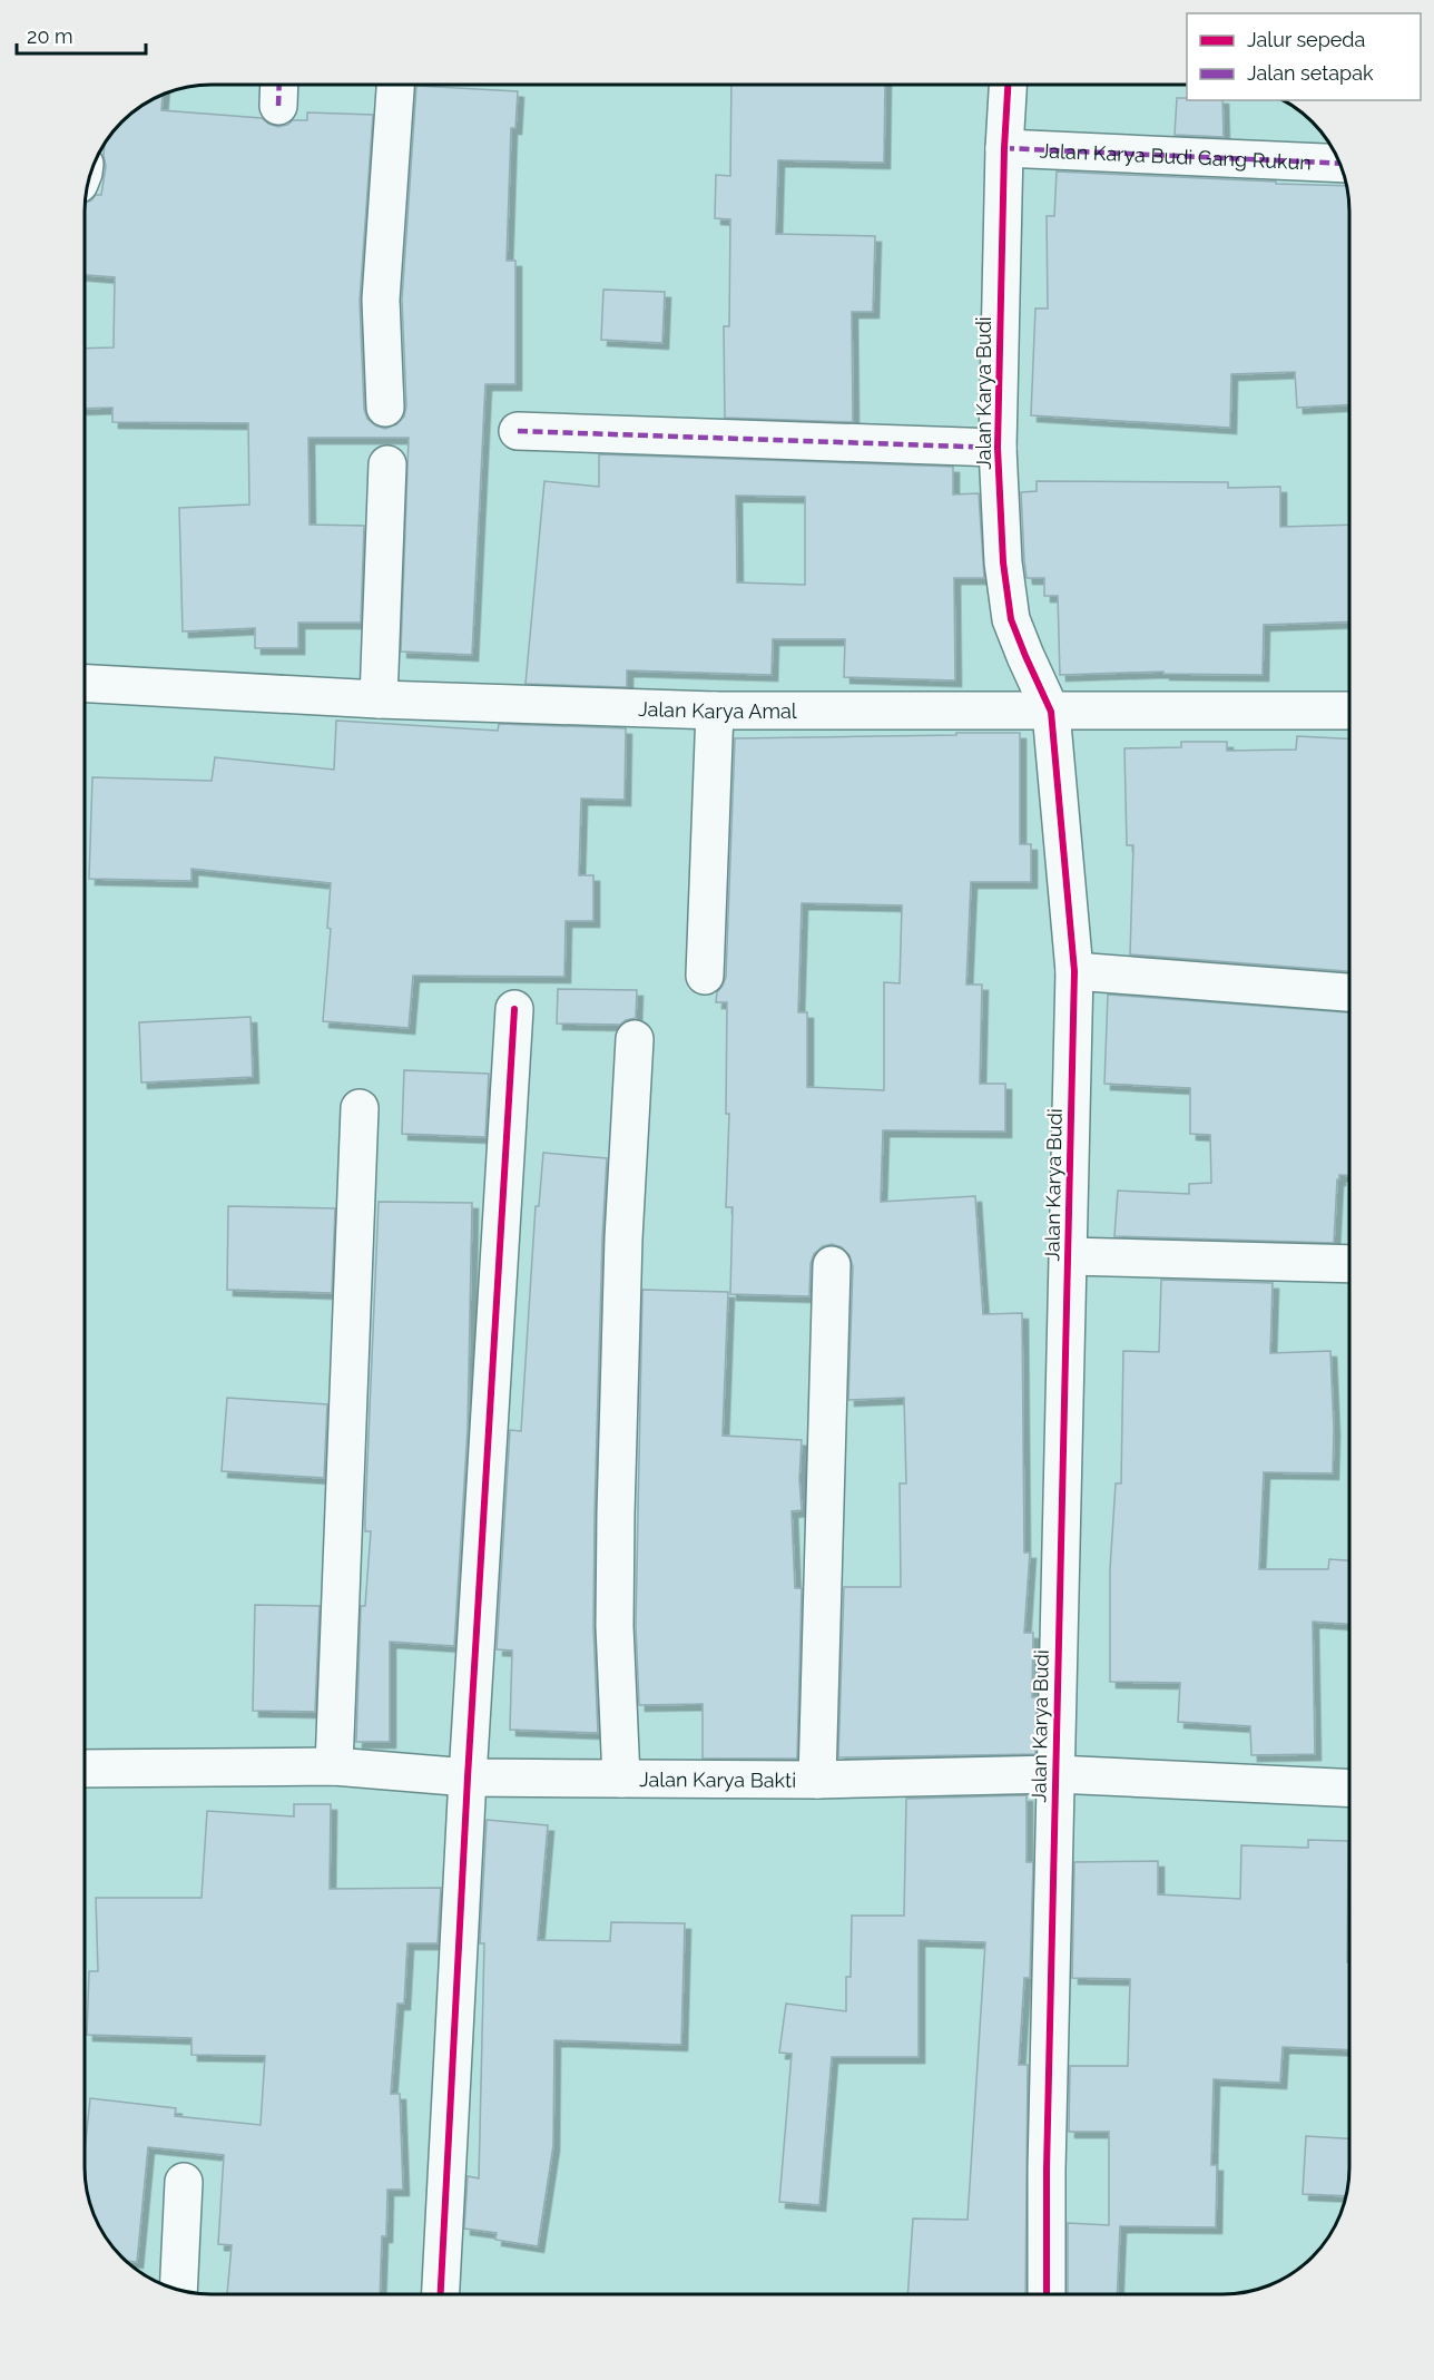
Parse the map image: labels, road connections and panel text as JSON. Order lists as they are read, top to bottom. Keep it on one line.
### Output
{"streets":{"street":["Jalan Karya Budi Gang Rukun","Jalan Karya Budi","Jalan Karya Amal","Jalan Karya Bakti"]},"crossings":[["Jalan Karya Budi Gang Rukun","Jalan Karya Budi"],["Jalan Karya Budi","Jalan Karya Amal"],["Jalan Karya Budi","Jalan Karya Bakti"]],"legend":["Jalur sepeda","Jalan setapak"],"scale_bar":"20 m"}
